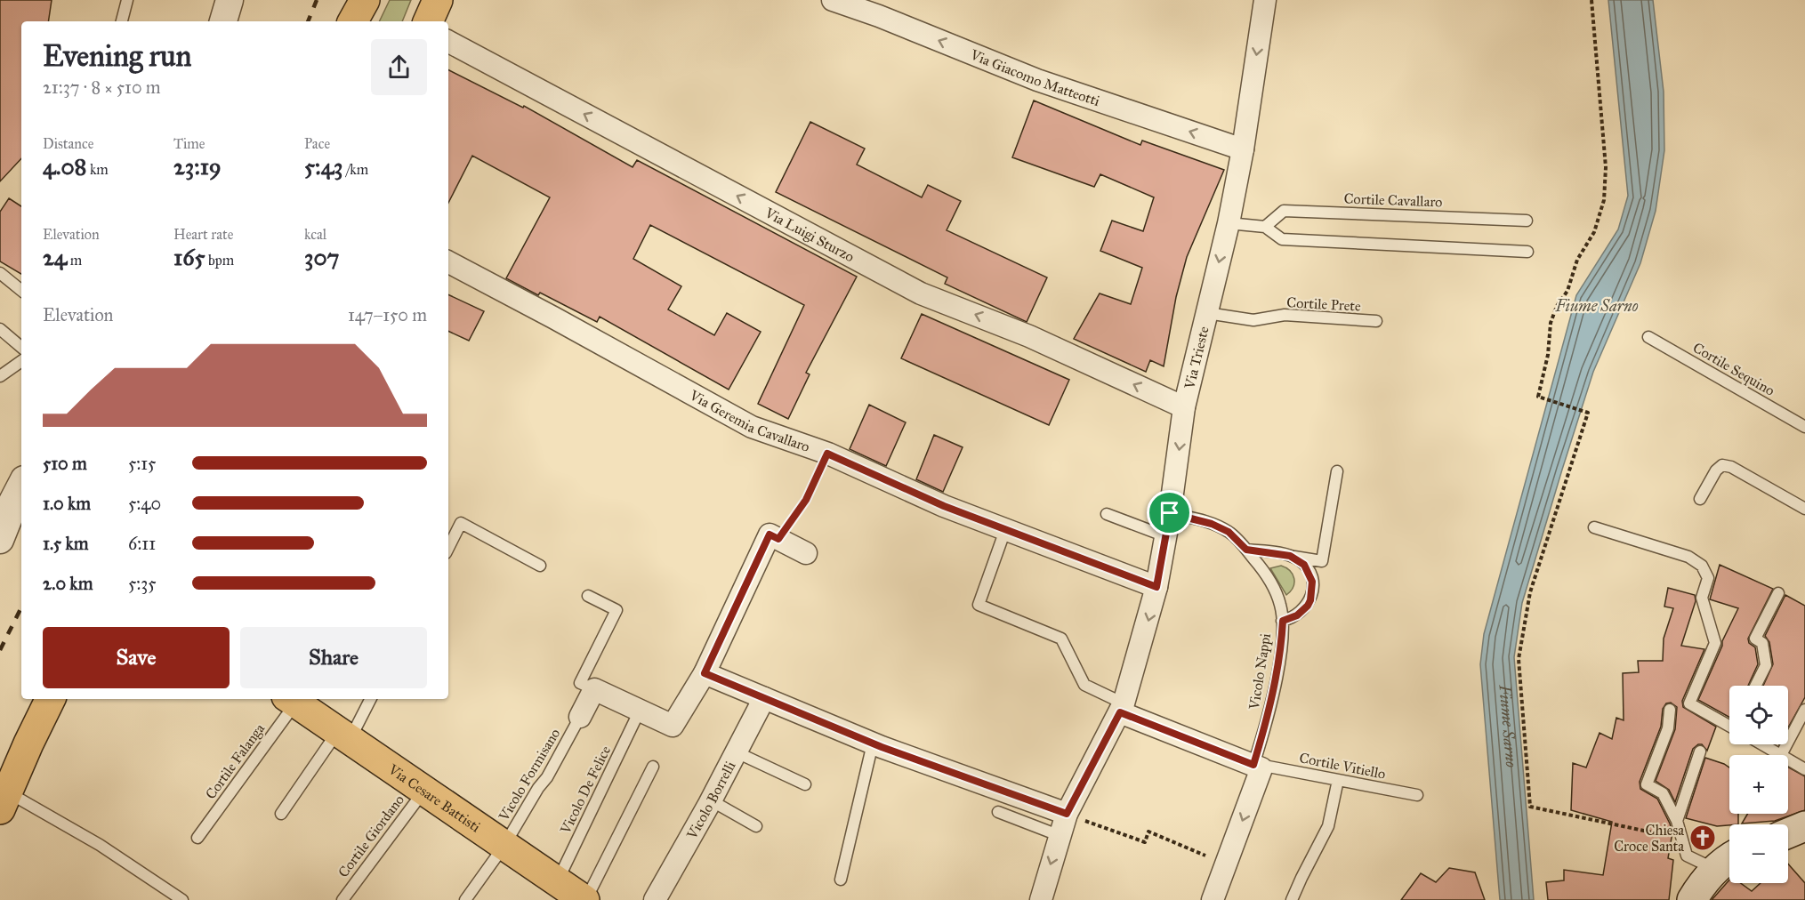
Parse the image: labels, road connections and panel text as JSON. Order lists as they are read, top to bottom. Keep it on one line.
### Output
{"streets":{"main road":["Via Cesare Battisti"],"street":["Via Giacomo Matteotti","Via Luigi Sturzo","Via Trieste","Via Geremia Cavallaro","Vicolo Borrelli"],"lane":["Cortile Cavallaro","Cortile Prete","Cortile Sequino","Vicolo Nappi","Cortile Falanga","Cortile Vitiello","Vicolo Formisano","Vicolo De Felice","Cortile Giordano"]},"crossings":[["Via Giacomo Matteotti","Via Trieste"],["Via Luigi Sturzo","Via Trieste"],["Cortile Prete","Via Trieste"],["Via Trieste","Via Geremia Cavallaro"],["Via Trieste","Vicolo Nappi"],["Vicolo Nappi","Cortile Vitiello"],["Cortile Falanga","Via Cesare Battisti"],["Vicolo Formisano","Via Cesare Battisti"],["Vicolo De Felice","Via Cesare Battisti"],["Via Cesare Battisti","Cortile Giordano"]],"one_way":["Via Giacomo Matteotti","Via Luigi Sturzo","Via Trieste"],"water":["Fiume Sarno"],"places":{"church":["Chiesa Croce Santa"]},"page":{"heading":["Evening run","21:37 · 8 × 510 m"],"stats":[["Distance","4.08 km"],["Time","23:19"],["Pace","5:43 /km"],["Elevation","24 m"],["Heart rate","165 bpm"],["kcal","307"]],"chart":["Elevation","147–150 m"],"list":[{"name":"510 m","note":"5:15"},{"name":"1.0 km","note":"5:40"},{"name":"1.5 km","note":"6:11"},{"name":"2.0 km","note":"5:35"}],"buttons":["Save","Share"],"map_buttons":["+","−"]}}
